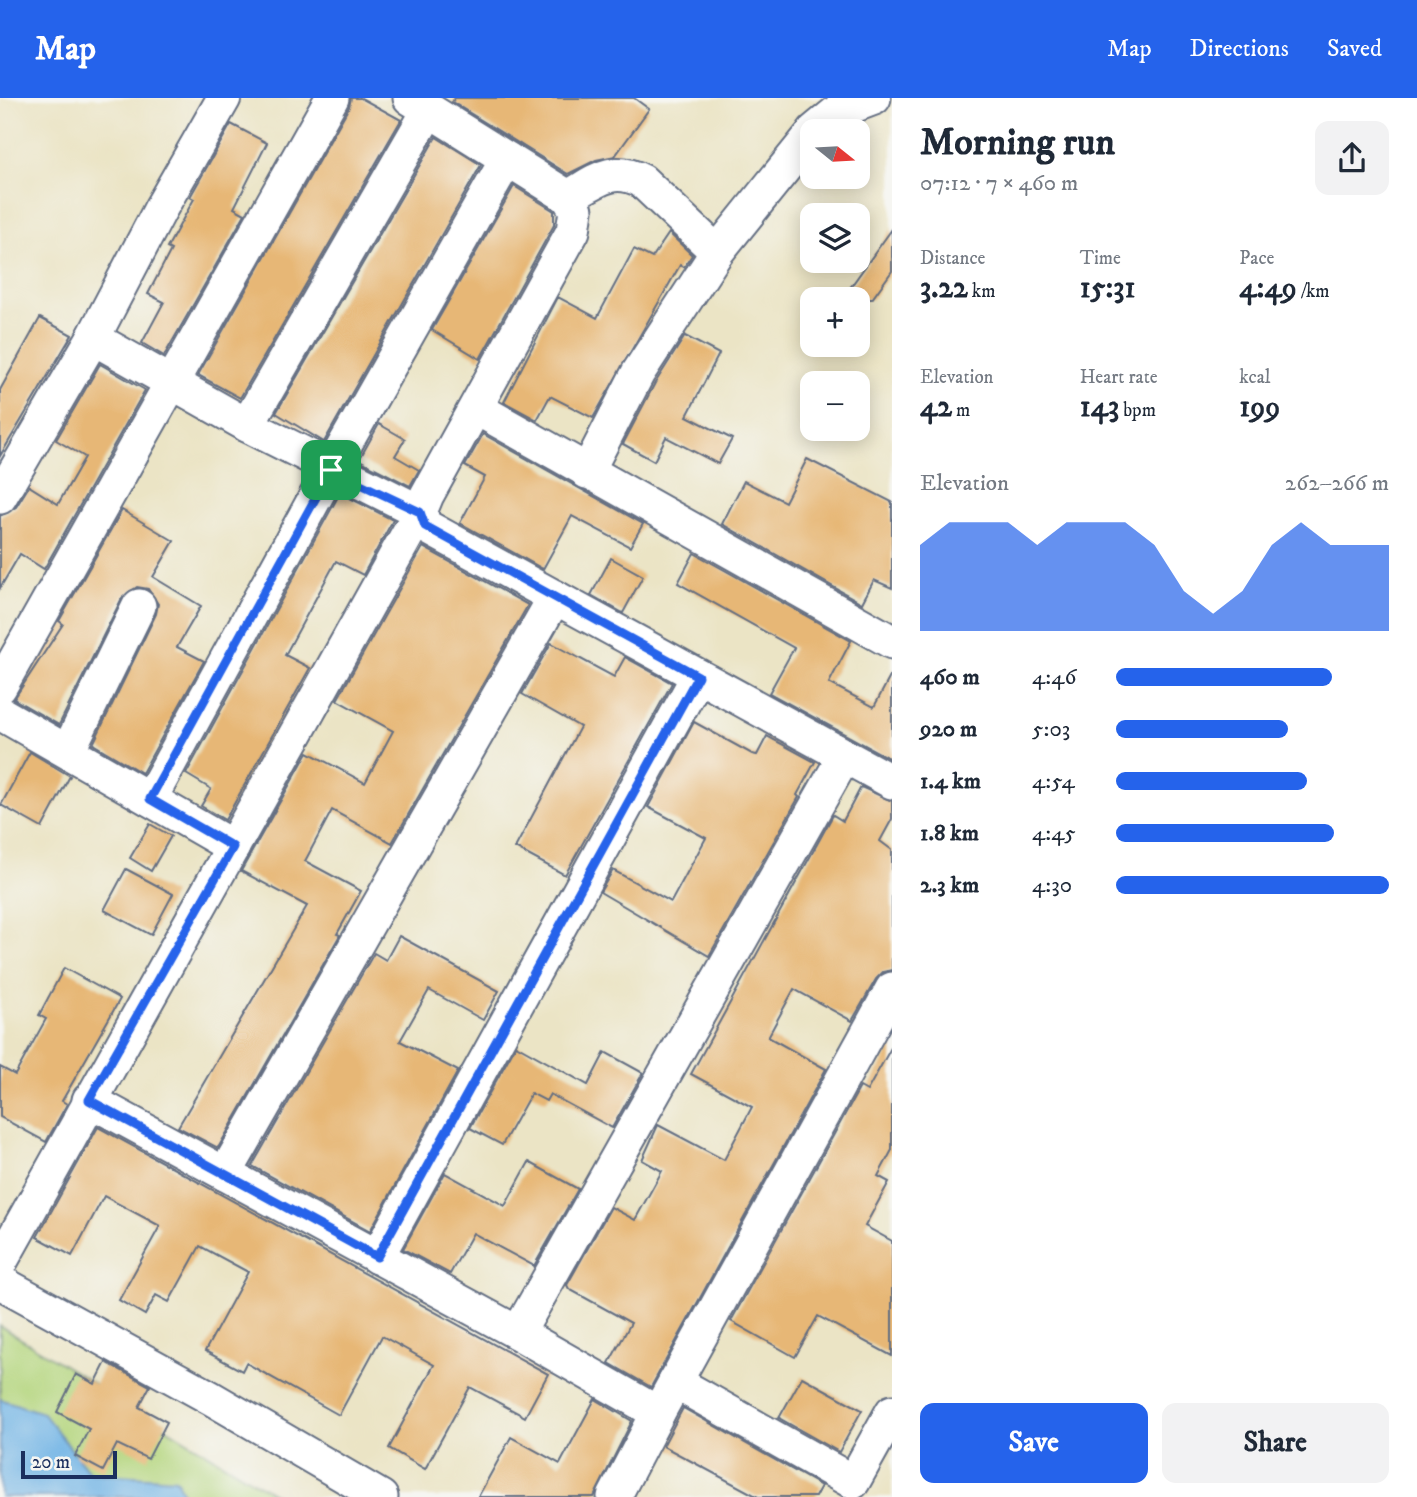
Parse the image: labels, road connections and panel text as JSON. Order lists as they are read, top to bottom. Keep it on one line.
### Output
{"scale_bar":"20 m","north":"right","page":{"header":"Map","nav":["Map","Directions","Saved"],"heading":["Morning run","07:12 · 7 × 460 m"],"map_buttons":["+","−"],"stats":[["Distance","3.22 km"],["Time","15:31"],["Pace","4:49 /km"],["Elevation","42 m"],["Heart rate","143 bpm"],["kcal","199"]],"chart":["Elevation","262–266 m"],"list":[{"name":"460 m","note":"4:46"},{"name":"920 m","note":"5:03"},{"name":"1.4 km","note":"4:54"},{"name":"1.8 km","note":"4:45"},{"name":"2.3 km","note":"4:30"}],"buttons":["Save","Share"],"scale":"20 m"}}
